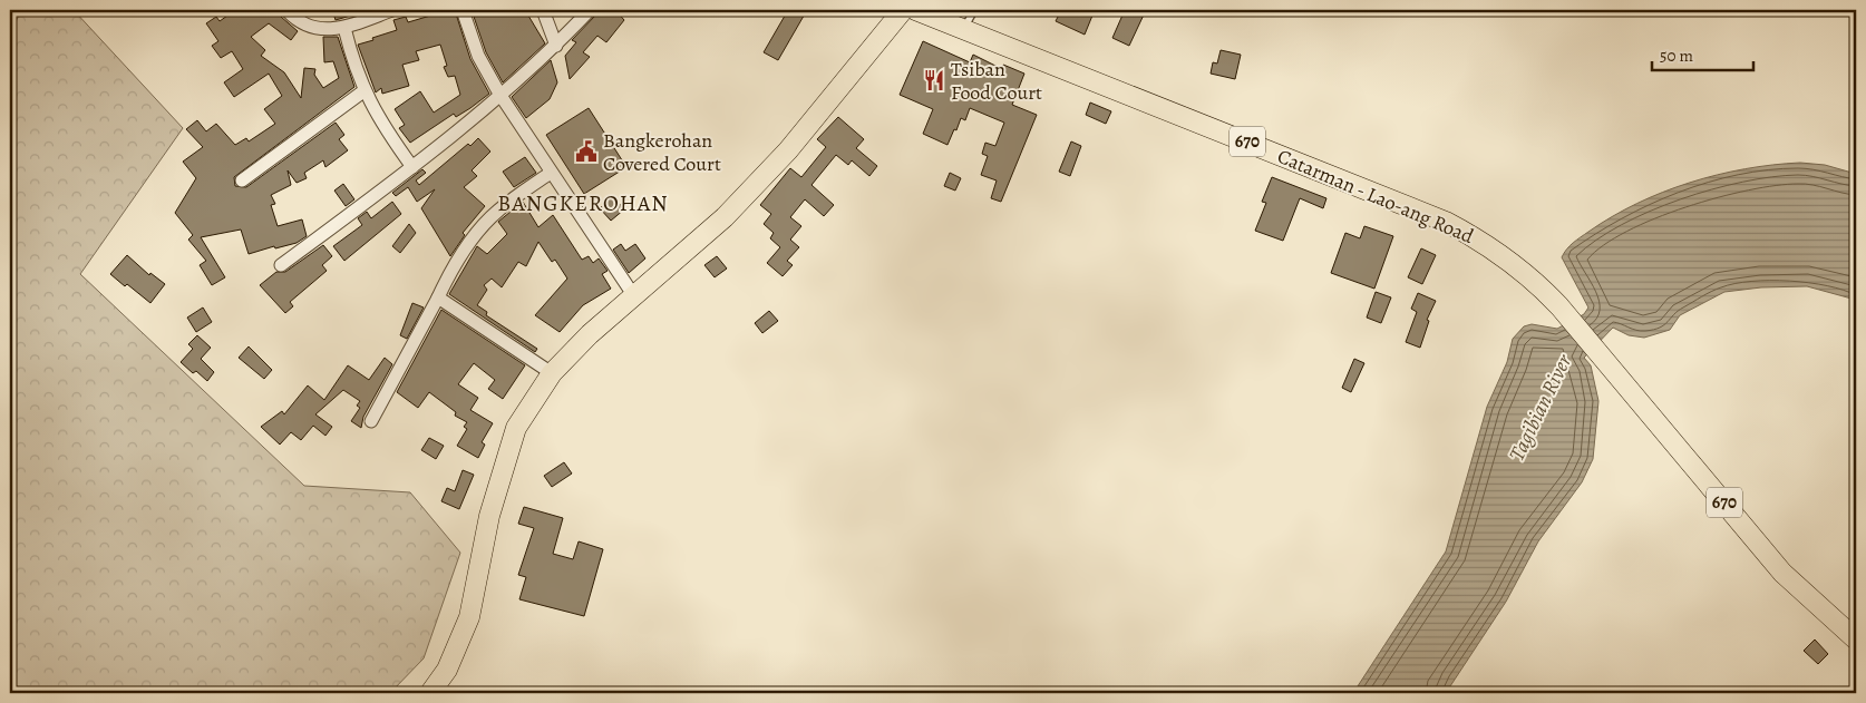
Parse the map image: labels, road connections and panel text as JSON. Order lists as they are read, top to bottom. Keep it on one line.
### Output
{"streets":{"main road":["670","Catarman - Lao-ang Road"]},"districts":["BANGKEROHAN"],"water":["Tagibian River"],"places":{"restaurant":["Tsiban Food Court"],"public building":["Bangkerohan Covered Court"]},"scale_bar":"50 m"}
